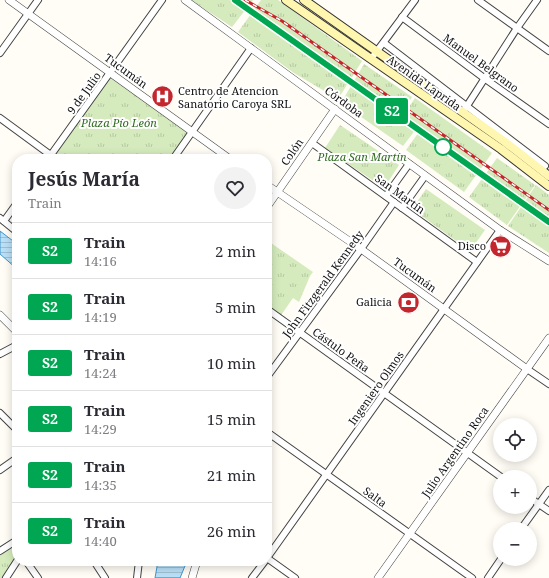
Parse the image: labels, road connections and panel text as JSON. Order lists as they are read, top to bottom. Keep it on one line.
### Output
{"streets":{"main road":["Avenida Laprida"],"street":["Manuel Belgrano","Tucumán","9 de Julio","Córdoba","Colón","San Martín","John Fitzgerald Kennedy","Cástulo Peña","Ingeniero Olmos","Julio Argentino Roca","Salta"]},"crossings":[["Tucumán","9 de Julio"],["Tucumán","Colón"],["Tucumán","John Fitzgerald Kennedy"],["Tucumán","Ingeniero Olmos"],["Tucumán","Julio Argentino Roca"],["Córdoba","Colón"],["Córdoba","Ingeniero Olmos"],["Colón","San Martín"],["San Martín","John Fitzgerald Kennedy"],["San Martín","Ingeniero Olmos"],["John Fitzgerald Kennedy","Cástulo Peña"],["Cástulo Peña","Ingeniero Olmos"],["Cástulo Peña","Julio Argentino Roca"],["Ingeniero Olmos","Salta"],["Julio Argentino Roca","Salta"]],"parks":["Plaza Pío León","Plaza San Martín"],"places":{"hospital":["Centro de Atencion Sanatorio Caroya SRL"],"supermarket":["Disco"],"bank":["Galicia"]},"page":{"on_map":"S2","heading":["Jesús María","Train"],"list":[{"mark":"S2","name":"Train","note":"14:16","value":"2 min"},{"mark":"S2","name":"Train","note":"14:19","value":"5 min"},{"mark":"S2","name":"Train","note":"14:24","value":"10 min"},{"mark":"S2","name":"Train","note":"14:29","value":"15 min"},{"mark":"S2","name":"Train","note":"14:35","value":"21 min"},{"mark":"S2","name":"Train","note":"14:40","value":"26 min"}],"map_buttons":["+","−"]}}
